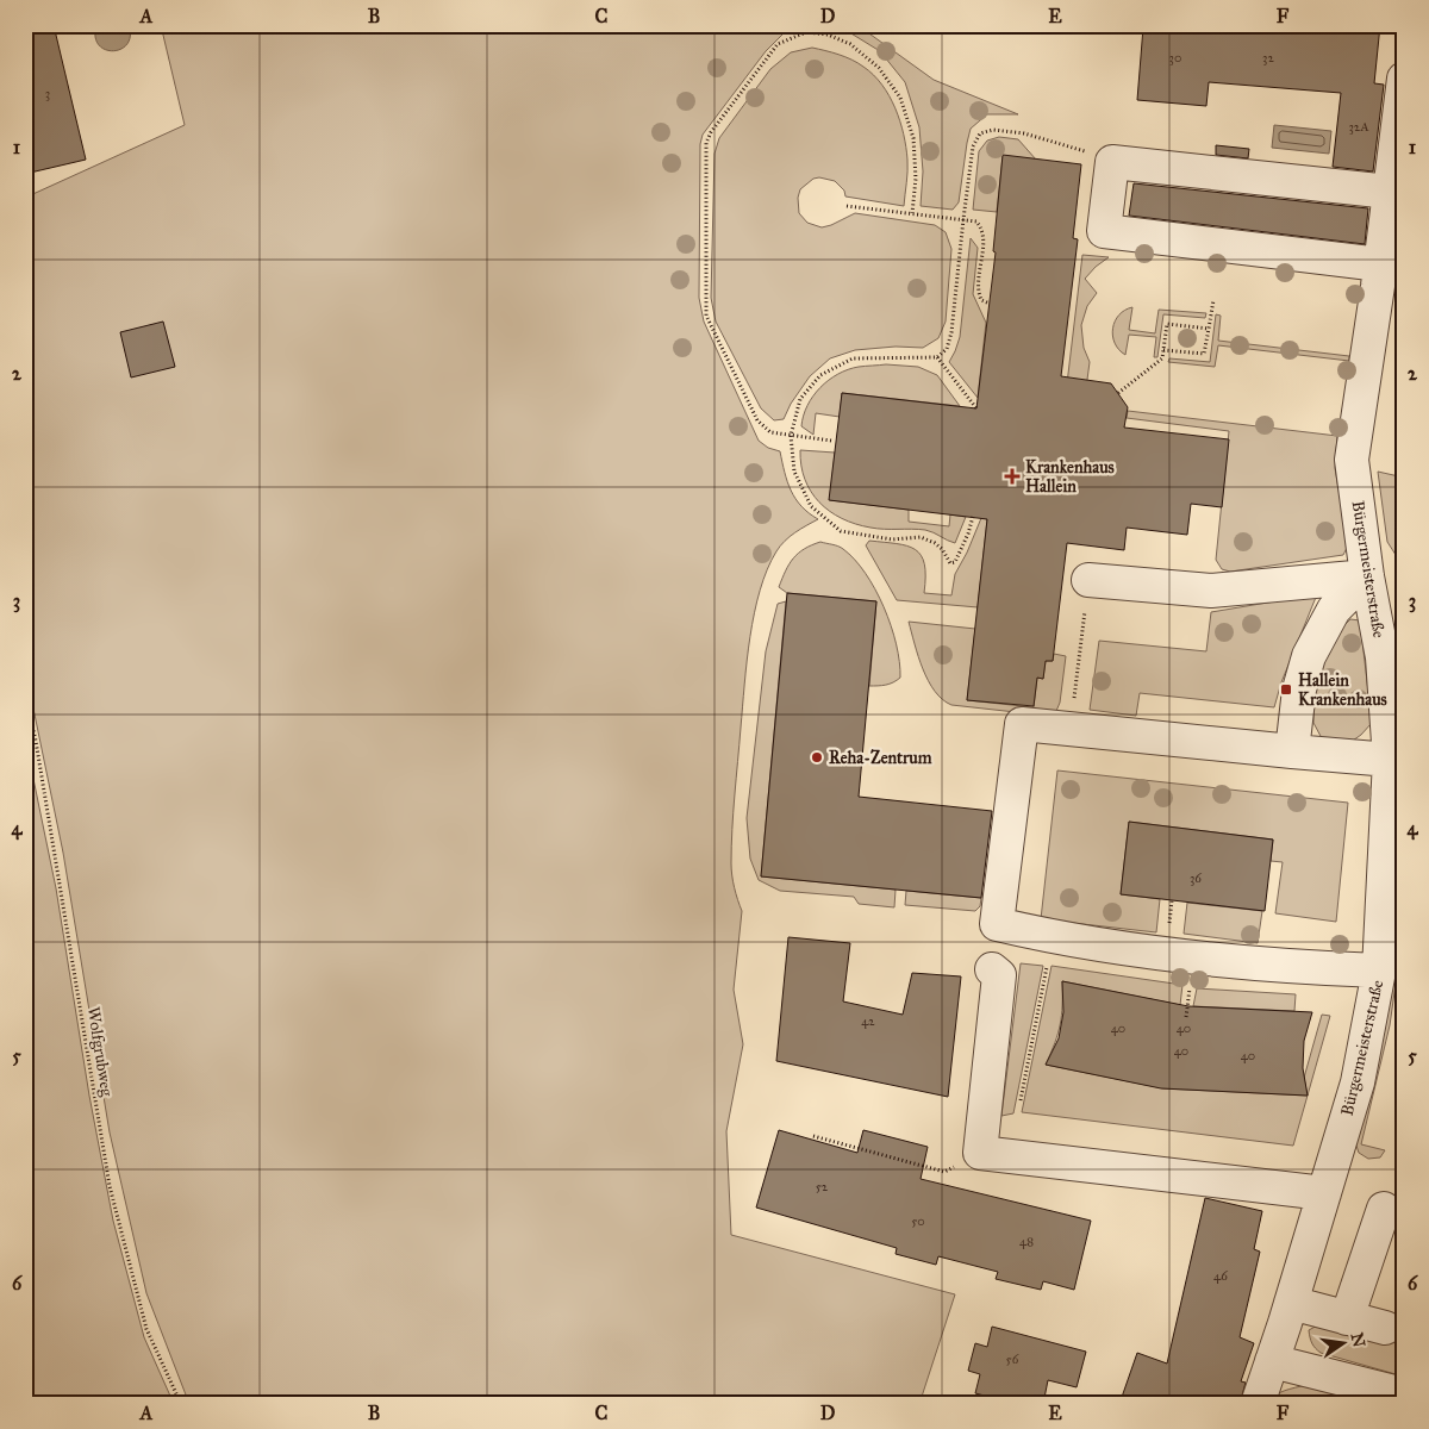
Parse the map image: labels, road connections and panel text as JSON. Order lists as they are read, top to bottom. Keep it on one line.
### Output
{"streets":{"street":["Bürgermeisterstraße"],"path":["Wolfgrubweg"]},"places":{"health":["Krankenhaus Hallein"],"transit":["Hallein Krankenhaus"],"other":["Reha-Zentrum"]},"house_numbers":["30","32","3","32A","36","42","40","40","40","40","52","50","48","46","56"],"north":"right","grid":{"columns":["A","B","C","D","E","F"],"rows":["1","2","3","4","5","6"]}}
